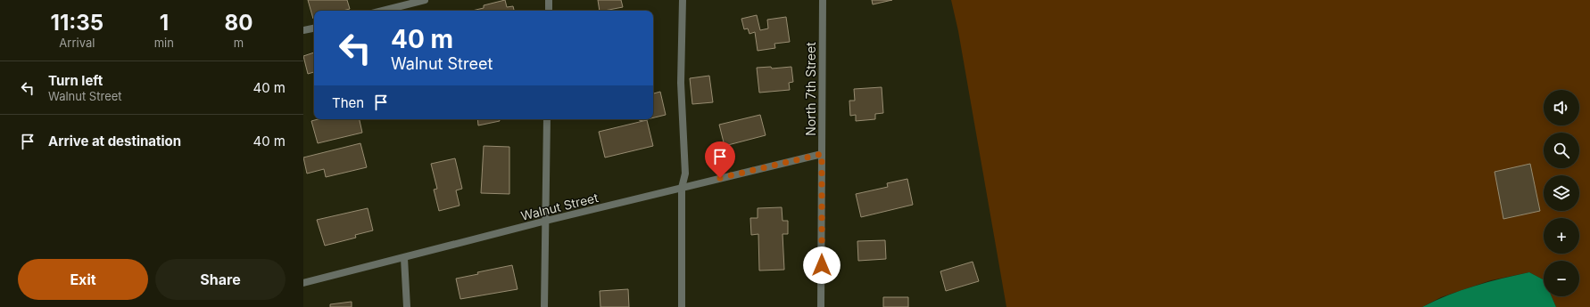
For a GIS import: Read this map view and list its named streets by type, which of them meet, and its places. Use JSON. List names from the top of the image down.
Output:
{
  "streets": {
    "street": ["North 7th Street", "Walnut Street"]
  },
  "crossings": [
    ["North 7th Street", "Walnut Street"]
  ],
  "page": {
    "eta": [
      "11:35",
      "Arrival",
      "1",
      "min",
      "80",
      "m"
    ],
    "turn": ["40 m", "Walnut Street"],
    "list": [
      {
        "name": "Turn left",
        "note": "Walnut Street",
        "value": "40 m"
      },
      {
        "name": "Arrive at destination",
        "value": "40 m"
      }
    ],
    "then": "Then",
    "map_buttons": ["+", "−"],
    "buttons": ["Exit", "Share"]
  }
}
